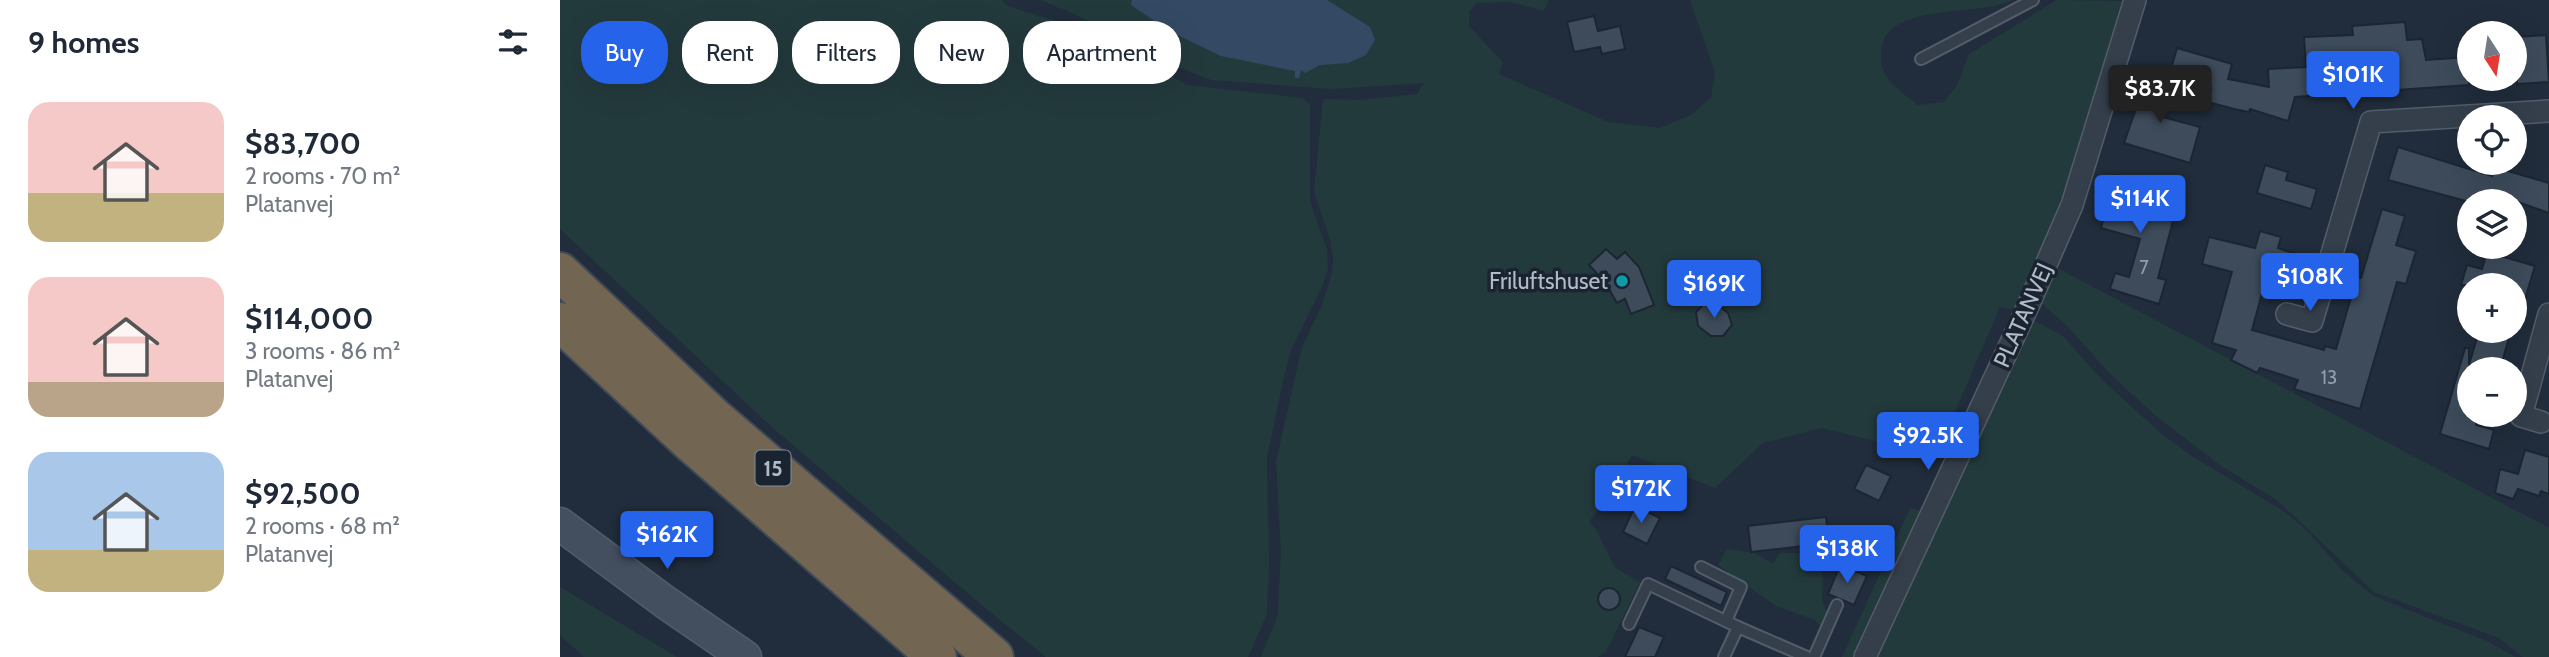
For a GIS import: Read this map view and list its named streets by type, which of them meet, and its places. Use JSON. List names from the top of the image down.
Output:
{
  "streets": {
    "highway": ["15"],
    "street": ["PLATANVEJ"]
  },
  "places": ["Friluftshuset"],
  "house_numbers": ["7", "13"],
  "north": "bottom",
  "page": {
    "heading": "9 homes",
    "map_buttons": ["+", "−"],
    "chip": [
      "Buy",
      "Rent",
      "Filters",
      "New",
      "Apartment"
    ],
    "price": [
      "$101K",
      "$83.7K",
      "$114K",
      "$108K",
      "$169K",
      "$92.5K",
      "$172K",
      "$162K",
      "$138K"
    ],
    "list": [
      {
        "name": "$83,700",
        "note": "2 rooms · 70 m² · Platanvej"
      },
      {
        "name": "$114,000",
        "note": "3 rooms · 86 m² · Platanvej"
      },
      {
        "name": "$92,500",
        "note": "2 rooms · 68 m² · Platanvej"
      }
    ]
  }
}
